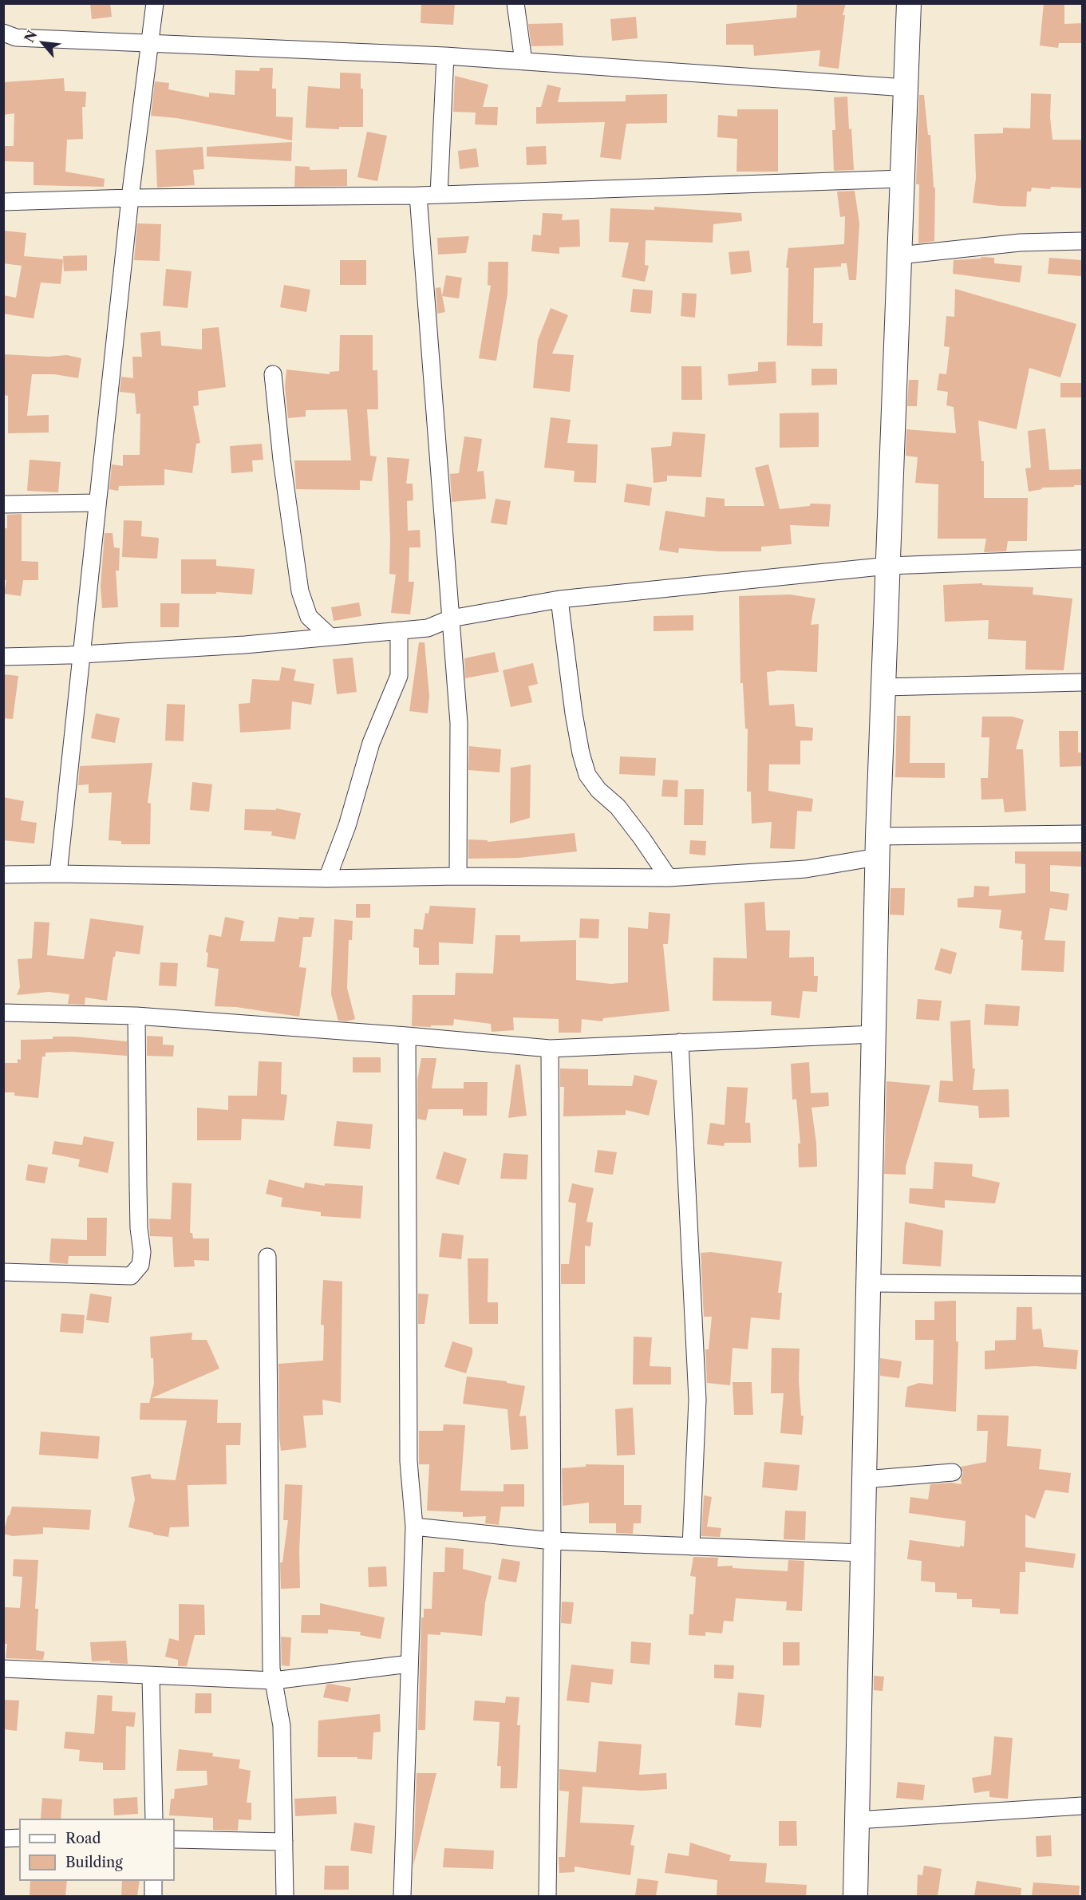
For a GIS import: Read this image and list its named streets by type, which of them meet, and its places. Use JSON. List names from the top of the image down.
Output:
{
  "legend": ["Road", "Building"],
  "north": "top left"
}
